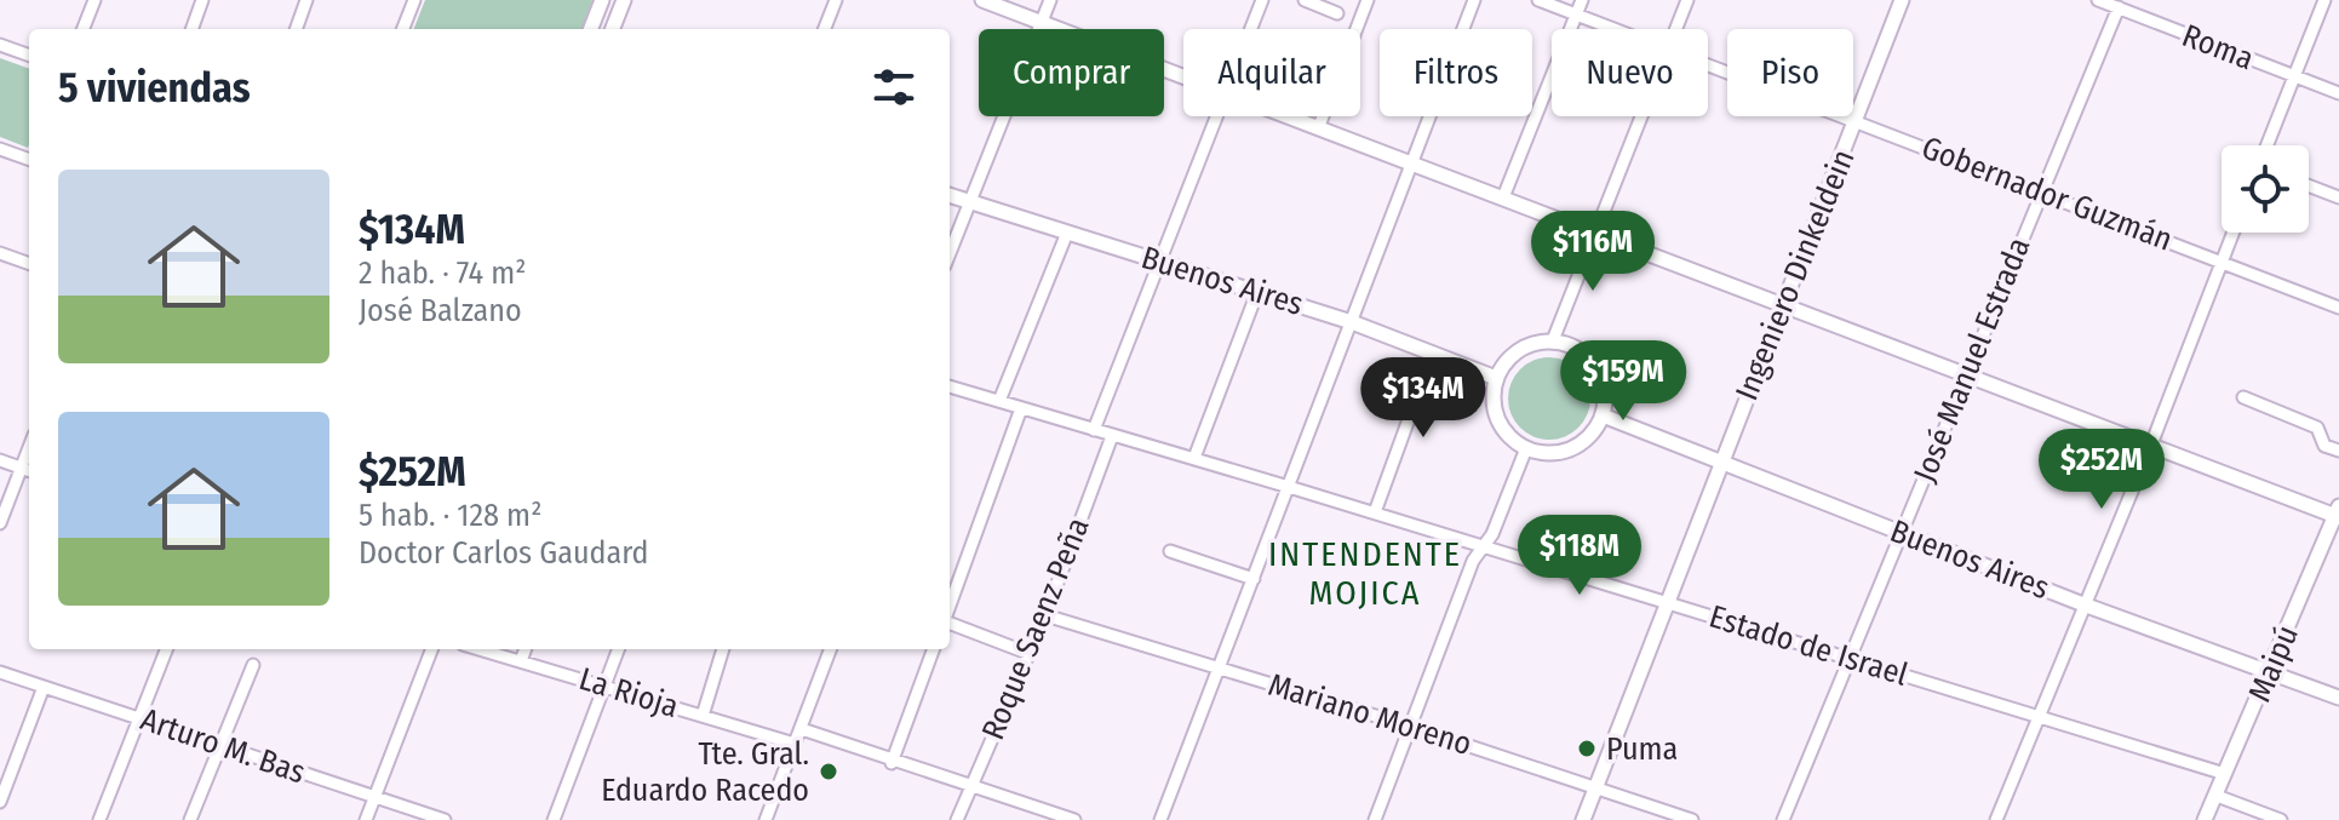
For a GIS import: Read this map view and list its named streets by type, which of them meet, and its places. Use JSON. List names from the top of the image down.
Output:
{
  "streets": {
    "main road": ["Ingeniero Dinkeldein", "Buenos Aires", "Maipú"],
    "street": [
      "Roma",
      "Gobernador Guzmán",
      "José Manuel Estrada",
      "Roque Saenz Peña",
      "Estado de Israel",
      "La Rioja",
      "Mariano Moreno",
      "Arturo M. Bas"
    ]
  },
  "crossings": [
    ["Roma", "José Manuel Estrada"],
    ["Gobernador Guzmán", "Ingeniero Dinkeldein"],
    ["Gobernador Guzmán", "José Manuel Estrada"],
    ["Ingeniero Dinkeldein", "Buenos Aires"],
    ["Ingeniero Dinkeldein", "Estado de Israel"],
    ["Ingeniero Dinkeldein", "Mariano Moreno"],
    ["Buenos Aires", "José Manuel Estrada"],
    ["Buenos Aires", "Maipú"],
    ["José Manuel Estrada", "Estado de Israel"],
    ["Roque Saenz Peña", "Estado de Israel"],
    ["Roque Saenz Peña", "Mariano Moreno"],
    ["Estado de Israel", "Maipú"]
  ],
  "districts": ["INTENDENTE MOJICA"],
  "places": ["Puma", "Tte. Gral. Eduardo Racedo"],
  "page": {
    "chip": [
      "Comprar",
      "Alquilar",
      "Filtros",
      "Nuevo",
      "Piso"
    ],
    "heading": "5 viviendas",
    "list": [
      {
        "name": "$134M",
        "note": "2 hab. · 74 m² · José Balzano"
      },
      {
        "name": "$252M",
        "note": "5 hab. · 128 m² · Doctor Carlos Gaudard"
      }
    ],
    "price": [
      "$116M",
      "$159M",
      "$134M",
      "$252M",
      "$118M"
    ]
  }
}
